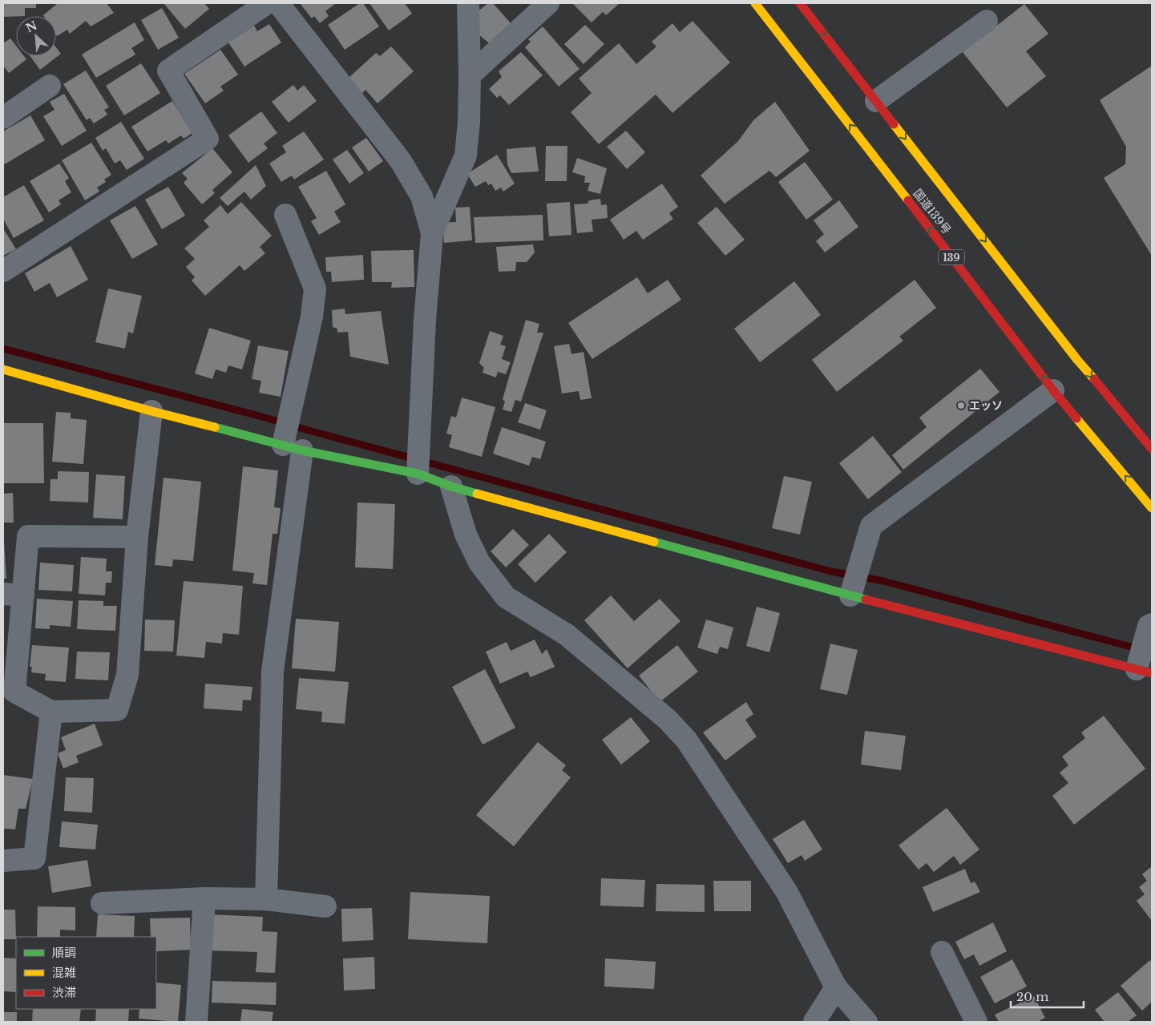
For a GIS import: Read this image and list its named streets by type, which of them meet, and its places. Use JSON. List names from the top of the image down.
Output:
{
  "streets": {
    "main road": ["国道139号", "139"]
  },
  "places": ["エッソ"],
  "legend": ["順調", "混雑", "渋滞"],
  "scale_bar": "20 m",
  "north": "top left"
}
